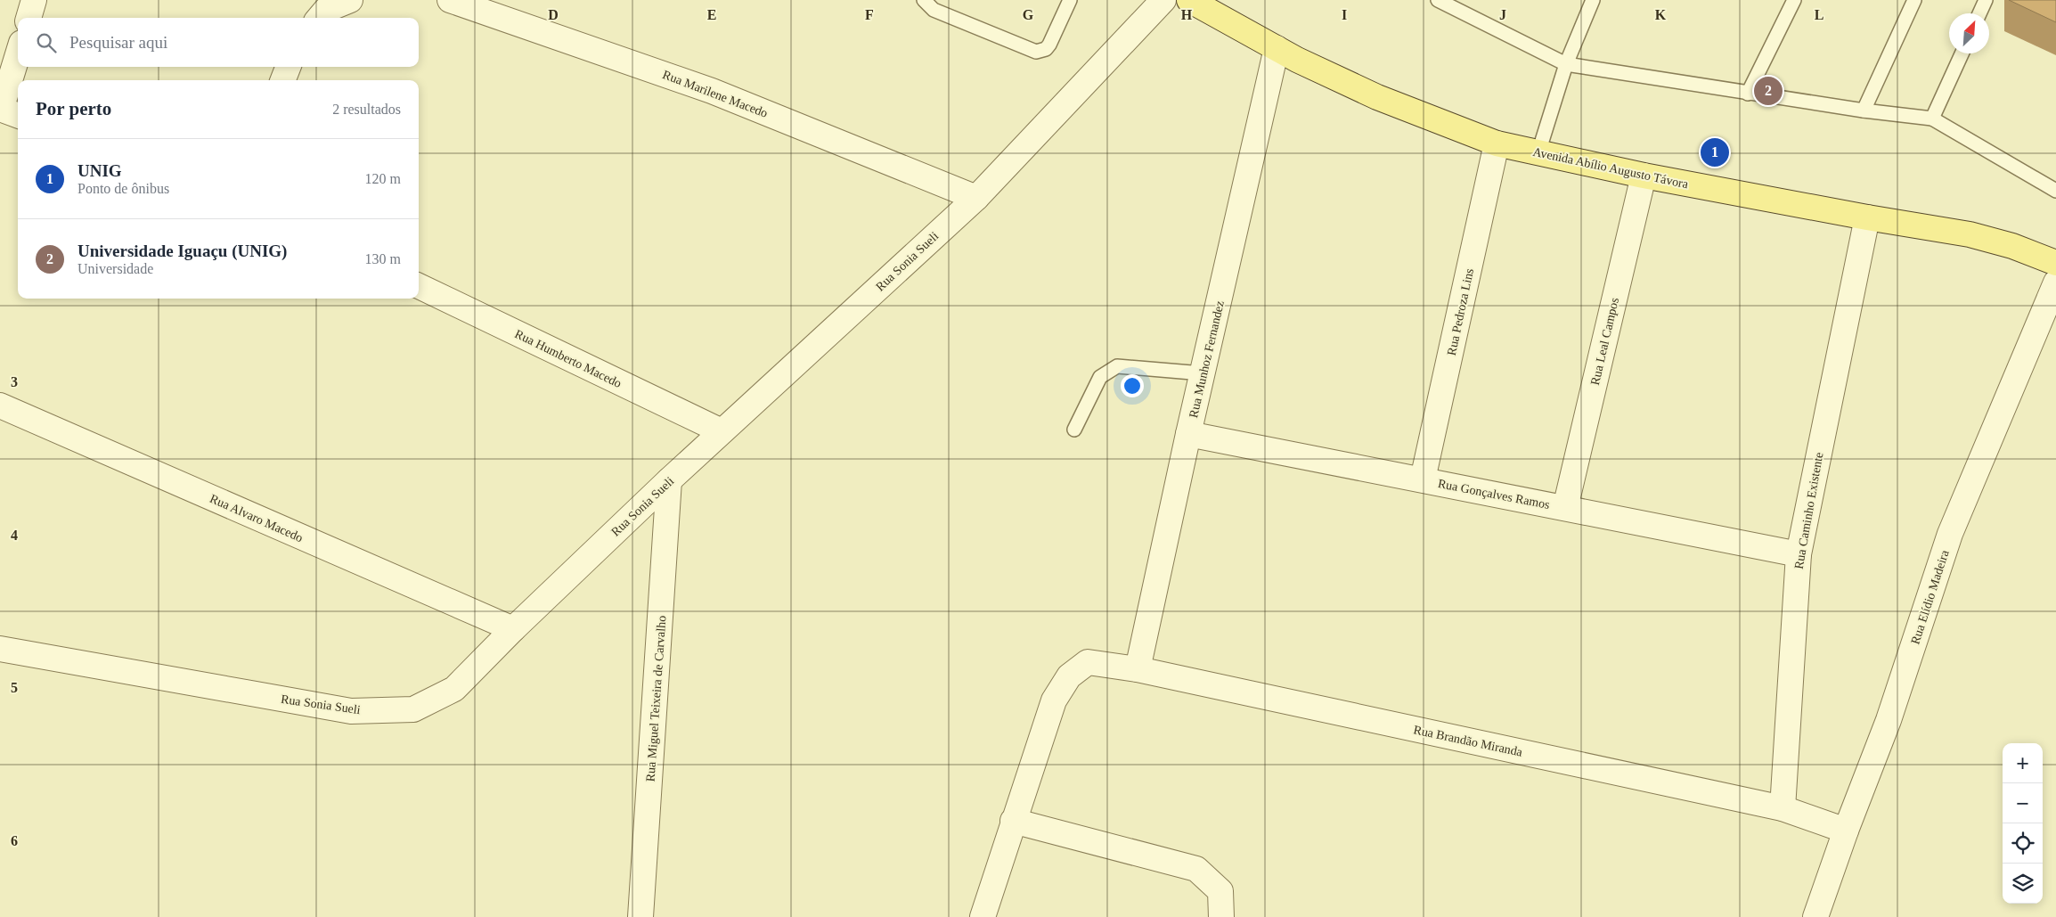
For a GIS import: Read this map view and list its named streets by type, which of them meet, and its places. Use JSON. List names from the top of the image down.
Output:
{
  "streets": {
    "main road": ["Avenida Abílio Augusto Távora"],
    "street": [
      "Rua Marilene Macedo",
      "Rua Sonia Sueli",
      "Rua Pedroza Lins",
      "Rua Leal Campos",
      "Rua Humberto Macedo",
      "Rua Munhoz Fernandez",
      "Rua Gonçalves Ramos",
      "Rua Caminho Existente",
      "Rua Alvaro Macedo",
      "Rua Elídio Madeira",
      "Rua Miguel Teixeira de Carvalho",
      "Rua Brandão Miranda"
    ]
  },
  "crossings": [
    ["Rua Marilene Macedo", "Rua Sonia Sueli"],
    ["Avenida Abílio Augusto Távora", "Rua Pedroza Lins"],
    ["Avenida Abílio Augusto Távora", "Rua Leal Campos"],
    ["Avenida Abílio Augusto Távora", "Rua Munhoz Fernandez"],
    ["Avenida Abílio Augusto Távora", "Rua Caminho Existente"],
    ["Rua Sonia Sueli", "Rua Humberto Macedo"],
    ["Rua Sonia Sueli", "Rua Alvaro Macedo"],
    ["Rua Sonia Sueli", "Rua Miguel Teixeira de Carvalho"],
    ["Rua Pedroza Lins", "Rua Gonçalves Ramos"],
    ["Rua Leal Campos", "Rua Gonçalves Ramos"],
    ["Rua Munhoz Fernandez", "Rua Gonçalves Ramos"],
    ["Rua Munhoz Fernandez", "Rua Brandão Miranda"],
    ["Rua Gonçalves Ramos", "Rua Caminho Existente"],
    ["Rua Caminho Existente", "Rua Brandão Miranda"],
    ["Rua Elídio Madeira", "Rua Brandão Miranda"]
  ],
  "north": "top right",
  "page": {
    "search": "Pesquisar aqui",
    "pins": ["2", "1"],
    "heading": ["Por perto", "2 resultados"],
    "list": [
      {
        "mark": "1",
        "name": "UNIG",
        "note": "Ponto de ônibus",
        "value": "120 m"
      },
      {
        "mark": "2",
        "name": "Universidade Iguaçu (UNIG)",
        "note": "Universidade",
        "value": "130 m"
      }
    ],
    "map_buttons": ["+", "−"]
  },
  "grid": {
    "columns": [
      "D",
      "E",
      "F",
      "G",
      "H",
      "I",
      "J",
      "K",
      "L"
    ],
    "rows": [
      "3",
      "4",
      "5",
      "6"
    ]
  }
}
